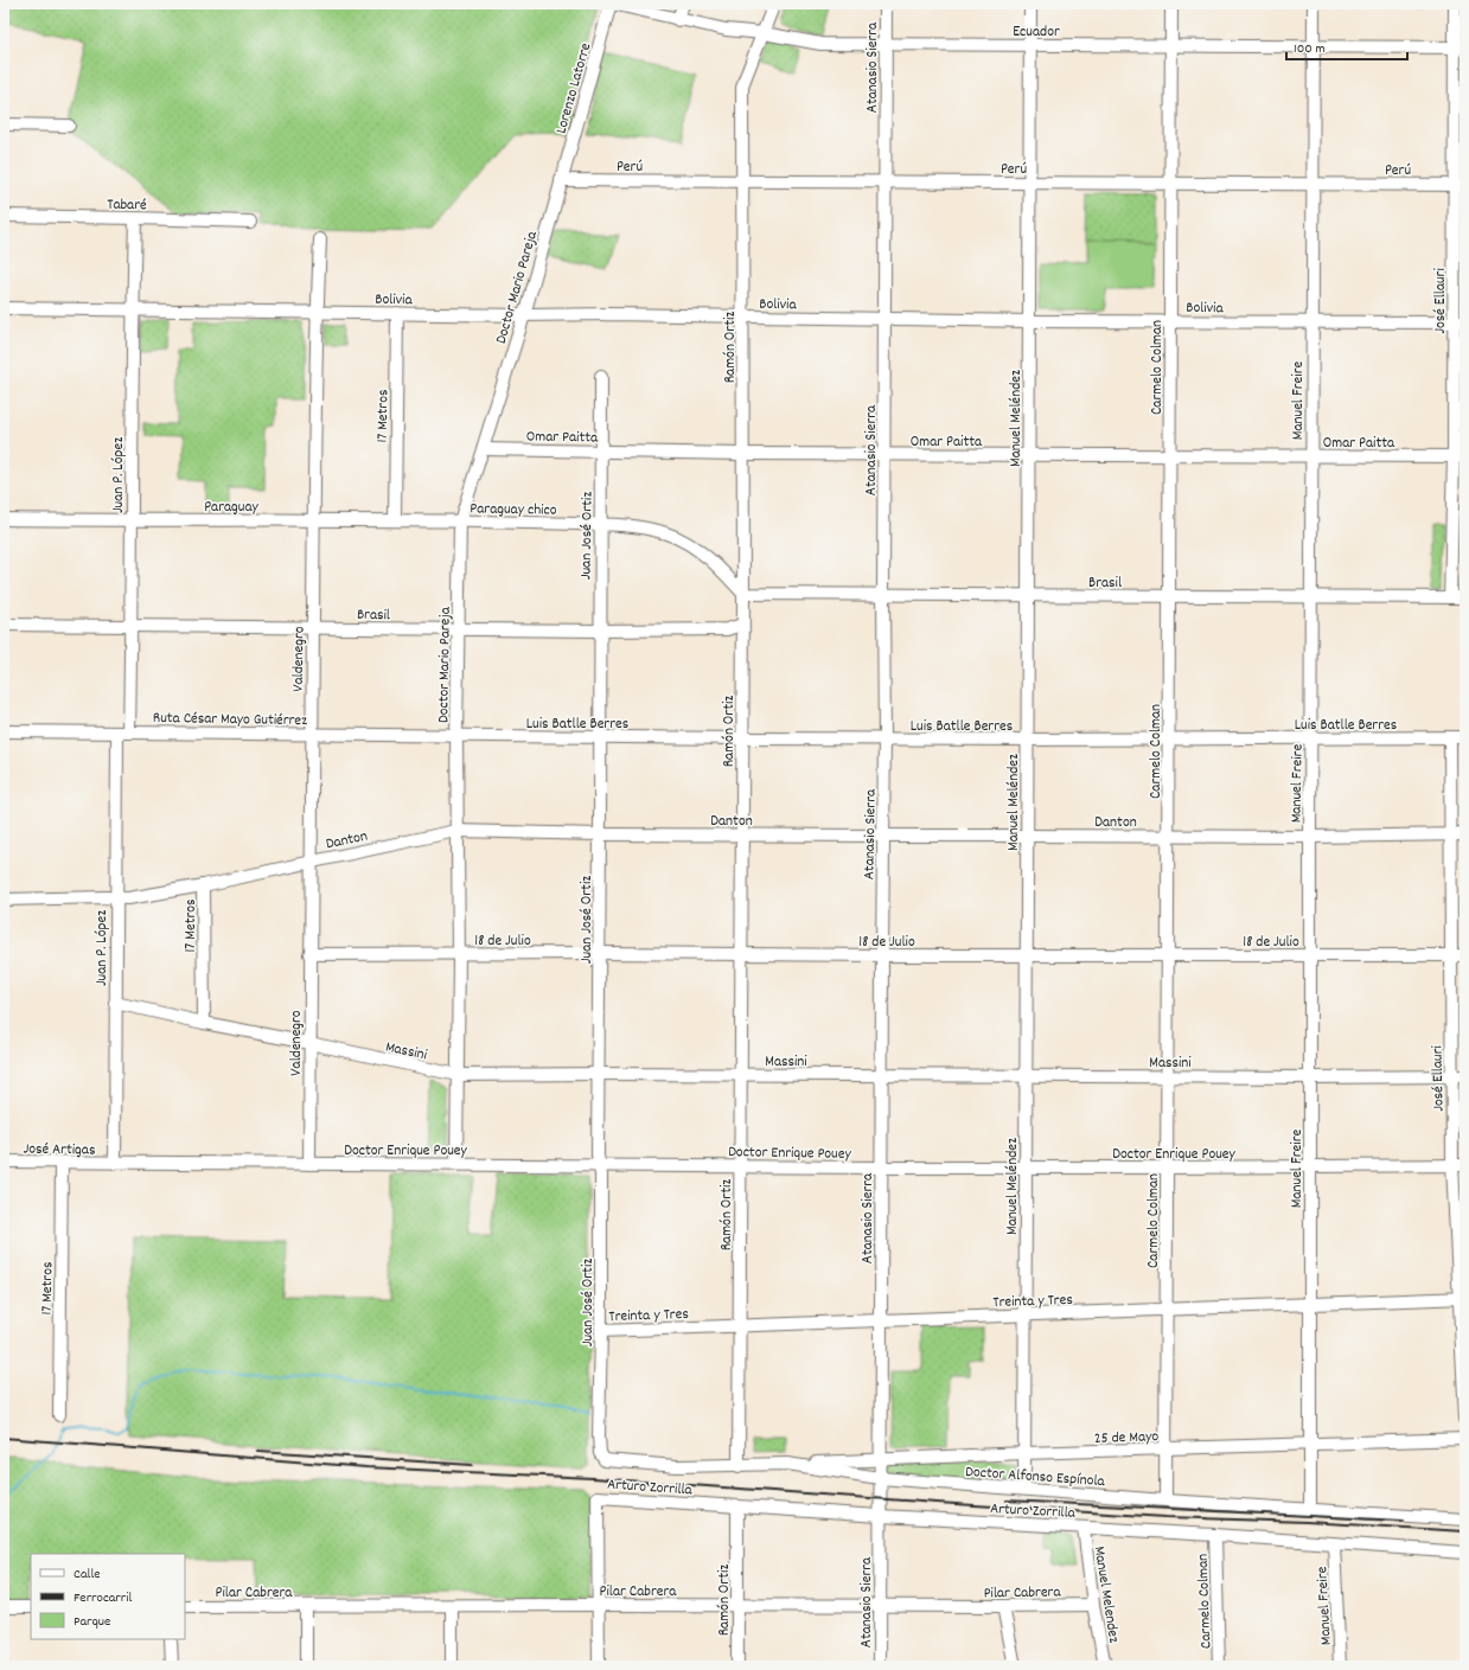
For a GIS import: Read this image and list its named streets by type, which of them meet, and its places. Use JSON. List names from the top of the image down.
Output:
{
  "streets": {
    "street": [
      "Ecuador",
      "Atanasio Sierra",
      "Lorenzo Latorre",
      "Perú",
      "Tabaré",
      "Doctor Mario Pareja",
      "Bolivia",
      "José Ellauri",
      "Ramón Ortiz",
      "Carmelo Colman",
      "Manuel Freire",
      "17 Metros",
      "Manuel Meléndez",
      "Omar Paitta",
      "Juan P. López",
      "Paraguay",
      "Paraguay chico",
      "Juan José Ortiz",
      "Brasil",
      "Valdenegro",
      "Ruta César Mayo Gutiérrez",
      "Luis Batlle Berres",
      "Danton",
      "18 de Julio",
      "Massini",
      "José Artigas",
      "Doctor Enrique Pouey",
      "Treinta y Tres",
      "25 de Mayo",
      "Doctor Alfonso Espínola",
      "Arturo Zorrilla",
      "Pilar Cabrera",
      "Manuel Melendez"
    ]
  },
  "crossings": [
    ["Ecuador", "Atanasio Sierra"],
    ["Ecuador", "Lorenzo Latorre"],
    ["Ecuador", "José Ellauri"],
    ["Ecuador", "Ramón Ortiz"],
    ["Ecuador", "Carmelo Colman"],
    ["Ecuador", "Manuel Freire"],
    ["Ecuador", "Manuel Meléndez"],
    ["Atanasio Sierra", "Perú"],
    ["Atanasio Sierra", "Bolivia"],
    ["Atanasio Sierra", "Omar Paitta"],
    ["Atanasio Sierra", "Brasil"],
    ["Atanasio Sierra", "Luis Batlle Berres"],
    ["Atanasio Sierra", "Danton"],
    ["Atanasio Sierra", "18 de Julio"],
    ["Atanasio Sierra", "Massini"],
    ["Atanasio Sierra", "Doctor Enrique Pouey"],
    ["Atanasio Sierra", "Treinta y Tres"],
    ["Atanasio Sierra", "25 de Mayo"],
    ["Atanasio Sierra", "Doctor Alfonso Espínola"],
    ["Atanasio Sierra", "Arturo Zorrilla"],
    ["Atanasio Sierra", "Pilar Cabrera"],
    ["Lorenzo Latorre", "Perú"],
    ["Lorenzo Latorre", "Doctor Mario Pareja"],
    ["Perú", "Doctor Mario Pareja"],
    ["Perú", "José Ellauri"],
    ["Perú", "Ramón Ortiz"],
    ["Perú", "Carmelo Colman"],
    ["Perú", "Manuel Freire"],
    ["Perú", "Manuel Meléndez"],
    ["Tabaré", "Juan P. López"],
    ["Doctor Mario Pareja", "Bolivia"],
    ["Doctor Mario Pareja", "Omar Paitta"],
    ["Doctor Mario Pareja", "Paraguay"],
    ["Doctor Mario Pareja", "Paraguay chico"],
    ["Doctor Mario Pareja", "Brasil"],
    ["Doctor Mario Pareja", "Ruta César Mayo Gutiérrez"],
    ["Doctor Mario Pareja", "Luis Batlle Berres"],
    ["Doctor Mario Pareja", "Danton"],
    ["Doctor Mario Pareja", "18 de Julio"],
    ["Doctor Mario Pareja", "Massini"],
    ["Doctor Mario Pareja", "Doctor Enrique Pouey"],
    ["Bolivia", "José Ellauri"],
    ["Bolivia", "Ramón Ortiz"],
    ["Bolivia", "Carmelo Colman"],
    ["Bolivia", "Manuel Freire"],
    ["Bolivia", "17 Metros"],
    ["Bolivia", "Manuel Meléndez"],
    ["Bolivia", "Juan P. López"],
    ["Bolivia", "Valdenegro"],
    ["José Ellauri", "Omar Paitta"],
    ["José Ellauri", "Brasil"],
    ["José Ellauri", "Luis Batlle Berres"],
    ["José Ellauri", "Danton"],
    ["José Ellauri", "18 de Julio"],
    ["José Ellauri", "Massini"],
    ["José Ellauri", "Doctor Enrique Pouey"],
    ["José Ellauri", "Treinta y Tres"],
    ["Ramón Ortiz", "Omar Paitta"],
    ["Ramón Ortiz", "Paraguay chico"],
    ["Ramón Ortiz", "Brasil"],
    ["Ramón Ortiz", "Luis Batlle Berres"],
    ["Ramón Ortiz", "Danton"],
    ["Ramón Ortiz", "18 de Julio"],
    ["Ramón Ortiz", "Massini"],
    ["Ramón Ortiz", "Doctor Enrique Pouey"],
    ["Ramón Ortiz", "Treinta y Tres"],
    ["Ramón Ortiz", "Doctor Alfonso Espínola"],
    ["Ramón Ortiz", "Arturo Zorrilla"],
    ["Ramón Ortiz", "Pilar Cabrera"],
    ["Carmelo Colman", "Omar Paitta"],
    ["Carmelo Colman", "Brasil"],
    ["Carmelo Colman", "Luis Batlle Berres"],
    ["Carmelo Colman", "Danton"],
    ["Carmelo Colman", "18 de Julio"],
    ["Carmelo Colman", "Massini"],
    ["Carmelo Colman", "Doctor Enrique Pouey"],
    ["Carmelo Colman", "Treinta y Tres"],
    ["Carmelo Colman", "25 de Mayo"],
    ["Carmelo Colman", "Doctor Alfonso Espínola"],
    ["Carmelo Colman", "Arturo Zorrilla"],
    ["Manuel Freire", "Omar Paitta"],
    ["Manuel Freire", "Brasil"],
    ["Manuel Freire", "Luis Batlle Berres"],
    ["Manuel Freire", "Danton"],
    ["Manuel Freire", "18 de Julio"],
    ["Manuel Freire", "Massini"],
    ["Manuel Freire", "Doctor Enrique Pouey"],
    ["Manuel Freire", "Treinta y Tres"],
    ["Manuel Freire", "25 de Mayo"],
    ["Manuel Freire", "Doctor Alfonso Espínola"],
    ["Manuel Freire", "Arturo Zorrilla"],
    ["17 Metros", "Paraguay"],
    ["17 Metros", "Danton"],
    ["17 Metros", "Massini"],
    ["17 Metros", "José Artigas"],
    ["Manuel Meléndez", "Omar Paitta"],
    ["Manuel Meléndez", "Brasil"],
    ["Manuel Meléndez", "Luis Batlle Berres"],
    ["Manuel Meléndez", "Danton"],
    ["Manuel Meléndez", "18 de Julio"],
    ["Manuel Meléndez", "Massini"],
    ["Manuel Meléndez", "Doctor Enrique Pouey"],
    ["Manuel Meléndez", "Treinta y Tres"],
    ["Manuel Meléndez", "25 de Mayo"],
    ["Manuel Meléndez", "Doctor Alfonso Espínola"],
    ["Omar Paitta", "Juan José Ortiz"],
    ["Juan P. López", "Paraguay"],
    ["Juan P. López", "Brasil"],
    ["Juan P. López", "Ruta César Mayo Gutiérrez"],
    ["Juan P. López", "Danton"],
    ["Juan P. López", "Massini"],
    ["Juan P. López", "José Artigas"],
    ["Juan P. López", "Doctor Enrique Pouey"],
    ["Paraguay", "Paraguay chico"],
    ["Paraguay", "Valdenegro"],
    ["Paraguay chico", "Juan José Ortiz"],
    ["Paraguay chico", "Brasil"],
    ["Juan José Ortiz", "Brasil"],
    ["Juan José Ortiz", "Luis Batlle Berres"],
    ["Juan José Ortiz", "Danton"],
    ["Juan José Ortiz", "18 de Julio"],
    ["Juan José Ortiz", "Massini"],
    ["Juan José Ortiz", "Doctor Enrique Pouey"],
    ["Juan José Ortiz", "Treinta y Tres"],
    ["Juan José Ortiz", "Doctor Alfonso Espínola"],
    ["Brasil", "Valdenegro"],
    ["Valdenegro", "Ruta César Mayo Gutiérrez"],
    ["Valdenegro", "Danton"],
    ["Valdenegro", "18 de Julio"],
    ["Valdenegro", "Massini"],
    ["Valdenegro", "Doctor Enrique Pouey"],
    ["Ruta César Mayo Gutiérrez", "Luis Batlle Berres"],
    ["José Artigas", "Doctor Enrique Pouey"],
    ["25 de Mayo", "Doctor Alfonso Espínola"],
    ["Arturo Zorrilla", "Pilar Cabrera"],
    ["Arturo Zorrilla", "Manuel Melendez"],
    ["Pilar Cabrera", "Manuel Melendez"]
  ],
  "legend": ["Calle", "Ferrocarril", "Parque"],
  "scale_bar": "100 m"
}
